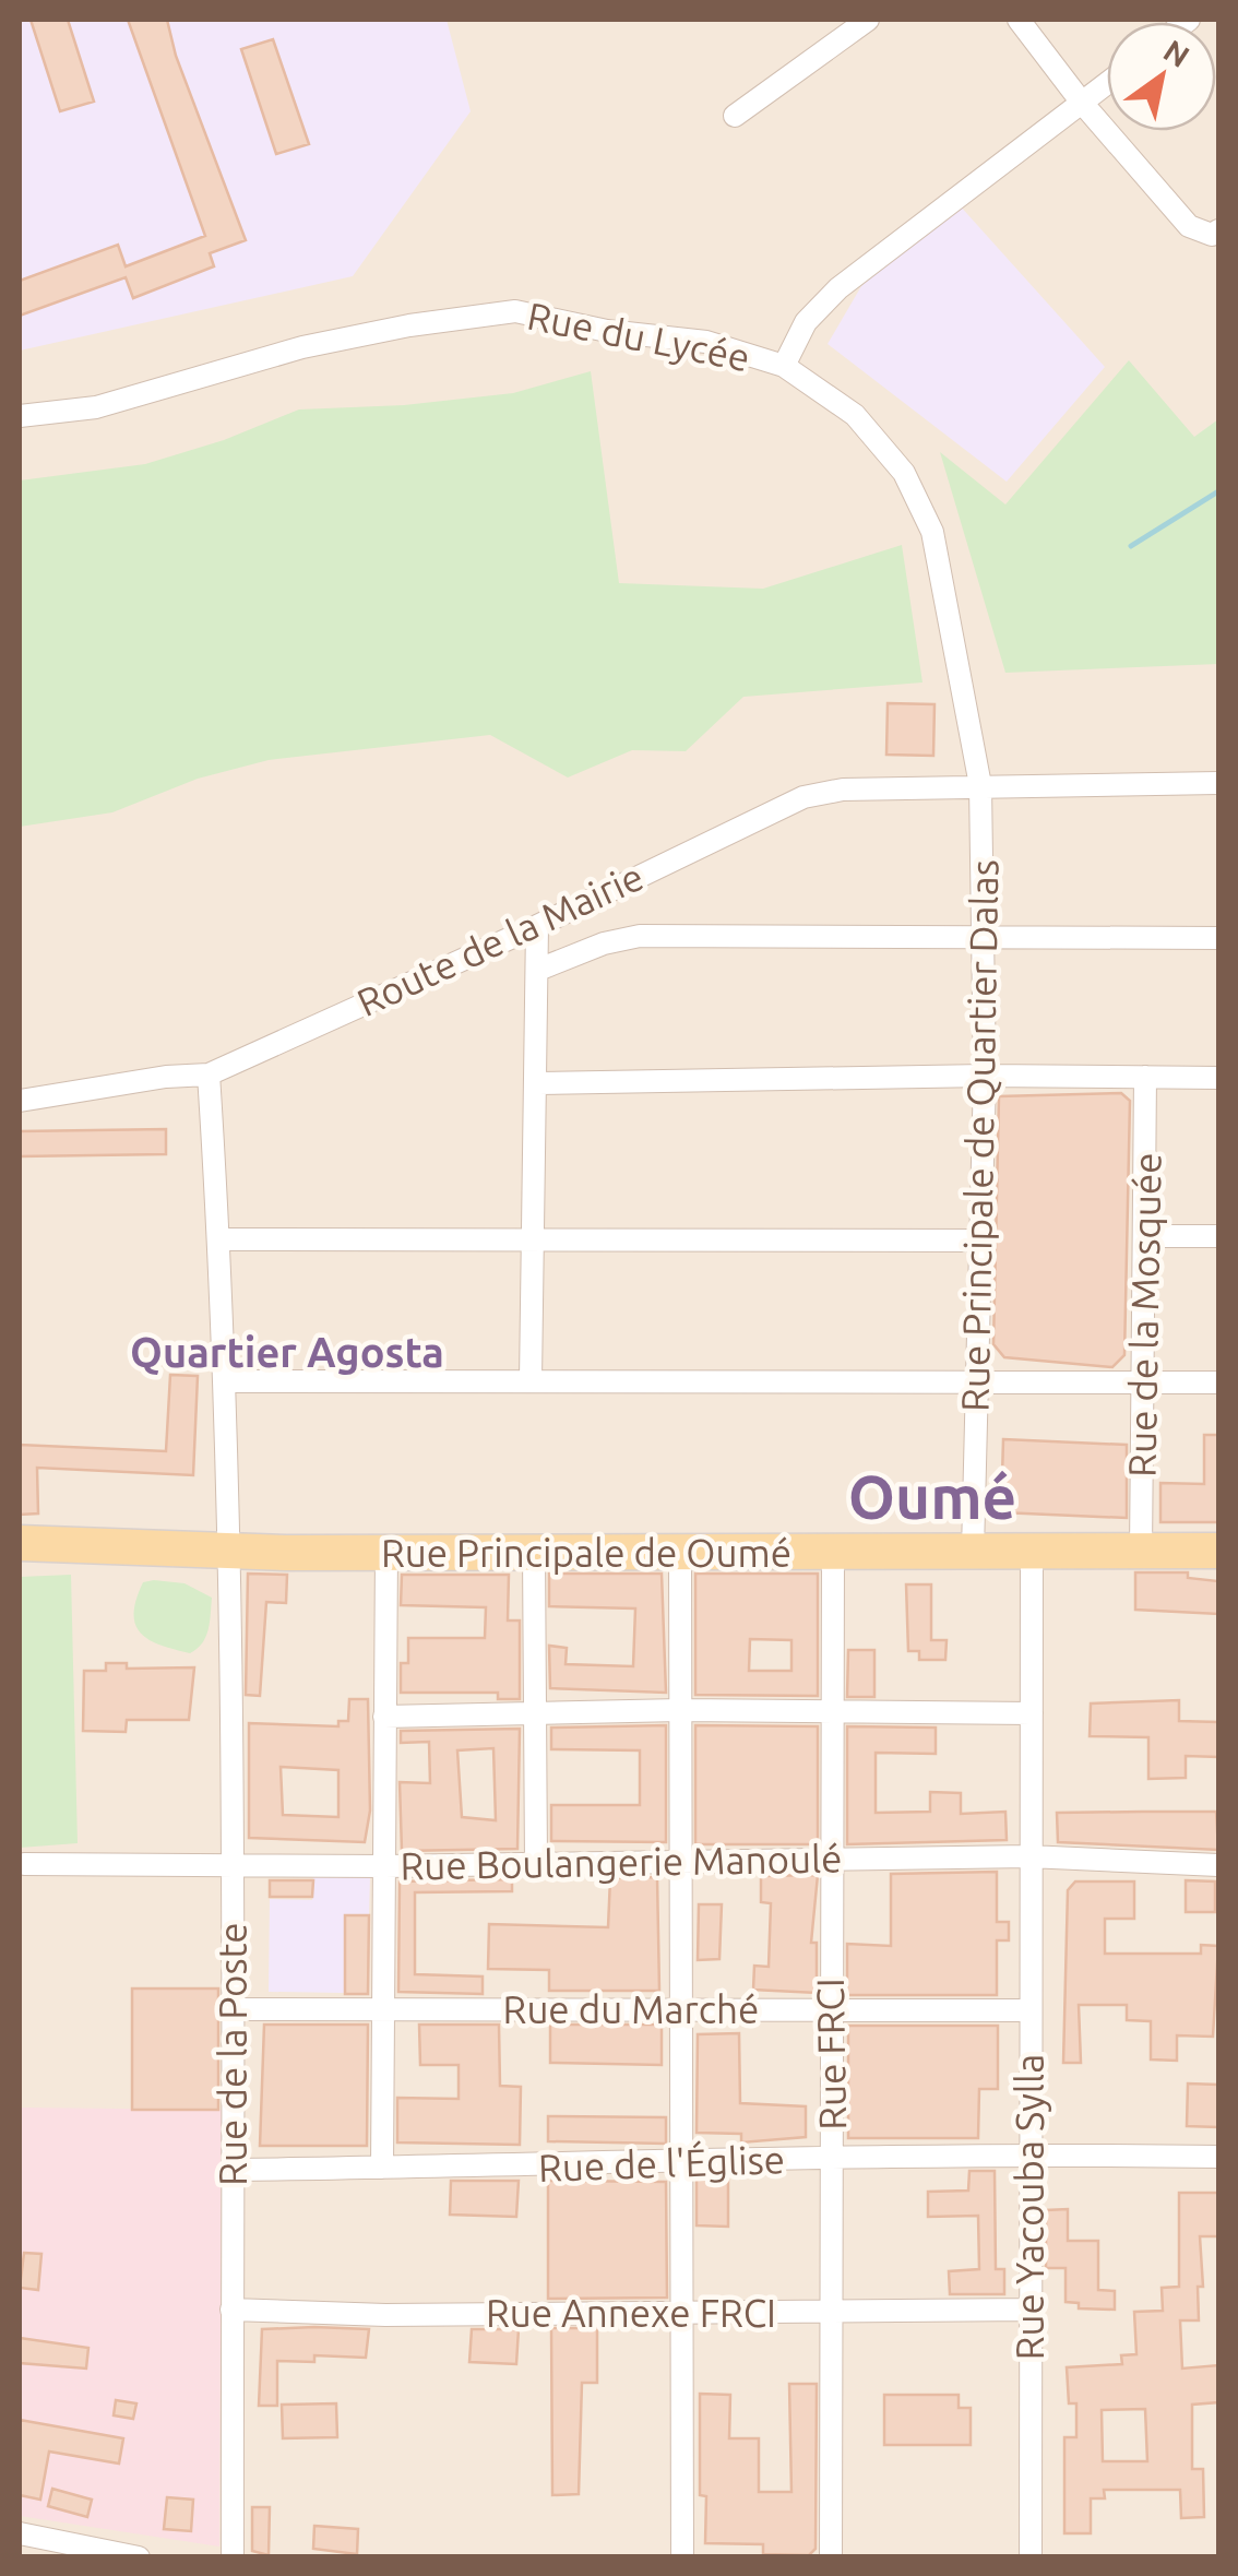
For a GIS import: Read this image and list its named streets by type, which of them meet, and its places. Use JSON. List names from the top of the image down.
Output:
{
  "streets": {
    "main road": ["Rue Principale de Oumé"],
    "street": [
      "Rue du Lycée",
      "Route de la Mairie",
      "Rue Principale de Quartier Dalas",
      "Rue de la Mosquée",
      "Rue Boulangerie Manoulé",
      "Rue du Marché",
      "Rue de la Poste",
      "Rue FRCI",
      "Rue de l'Église",
      "Rue Yacouba Sylla",
      "Rue Annexe FRCI"
    ]
  },
  "crossings": [
    ["Rue du Lycée", "Route de la Mairie"],
    ["Rue du Lycée", "Rue Principale de Quartier Dalas"],
    ["Route de la Mairie", "Rue Principale de Quartier Dalas"],
    ["Route de la Mairie", "Rue de la Poste"],
    ["Rue Principale de Quartier Dalas", "Rue Principale de Oumé"],
    ["Rue de la Mosquée", "Rue Principale de Oumé"],
    ["Rue Principale de Oumé", "Rue de la Poste"],
    ["Rue Principale de Oumé", "Rue FRCI"],
    ["Rue Principale de Oumé", "Rue Yacouba Sylla"],
    ["Rue Boulangerie Manoulé", "Rue de la Poste"],
    ["Rue Boulangerie Manoulé", "Rue FRCI"],
    ["Rue Boulangerie Manoulé", "Rue Yacouba Sylla"],
    ["Rue du Marché", "Rue de la Poste"],
    ["Rue du Marché", "Rue FRCI"],
    ["Rue du Marché", "Rue Yacouba Sylla"],
    ["Rue de la Poste", "Rue de l'Église"],
    ["Rue de la Poste", "Rue Annexe FRCI"],
    ["Rue FRCI", "Rue de l'Église"],
    ["Rue FRCI", "Rue Annexe FRCI"],
    ["Rue de l'Église", "Rue Yacouba Sylla"],
    ["Rue Yacouba Sylla", "Rue Annexe FRCI"]
  ],
  "districts": ["Quartier Agosta", "Oumé"],
  "north": "top right"
}
